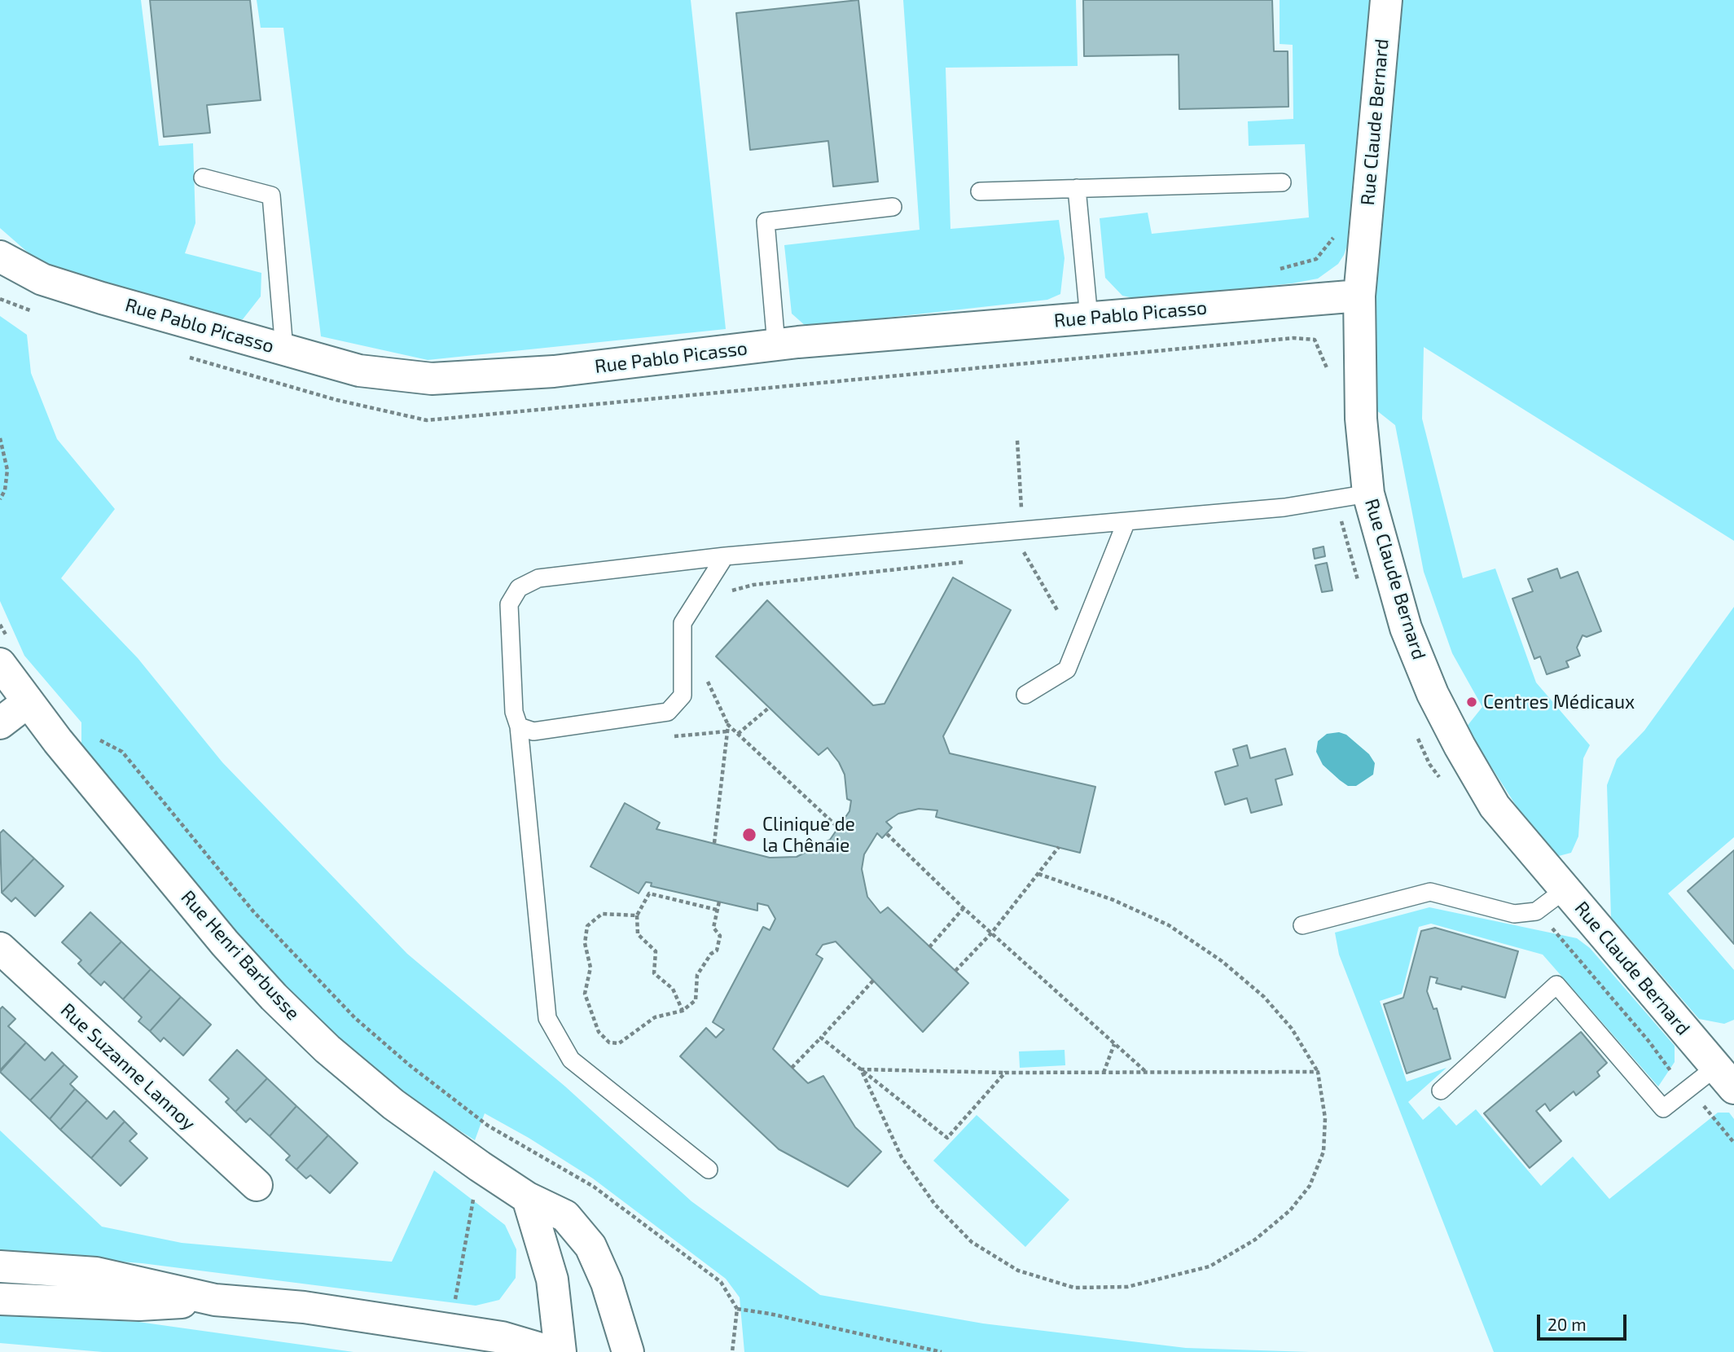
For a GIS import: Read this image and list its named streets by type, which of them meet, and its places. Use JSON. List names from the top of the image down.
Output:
{
  "streets": {
    "street": [
      "Rue Claude Bernard",
      "Rue Pablo Picasso",
      "Rue Henri Barbusse",
      "Rue Suzanne Lannoy"
    ]
  },
  "crossings": [
    ["Rue Claude Bernard", "Rue Pablo Picasso"]
  ],
  "places": ["Centres Médicaux", "Clinique de la Chênaie"],
  "scale_bar": "20 m"
}
